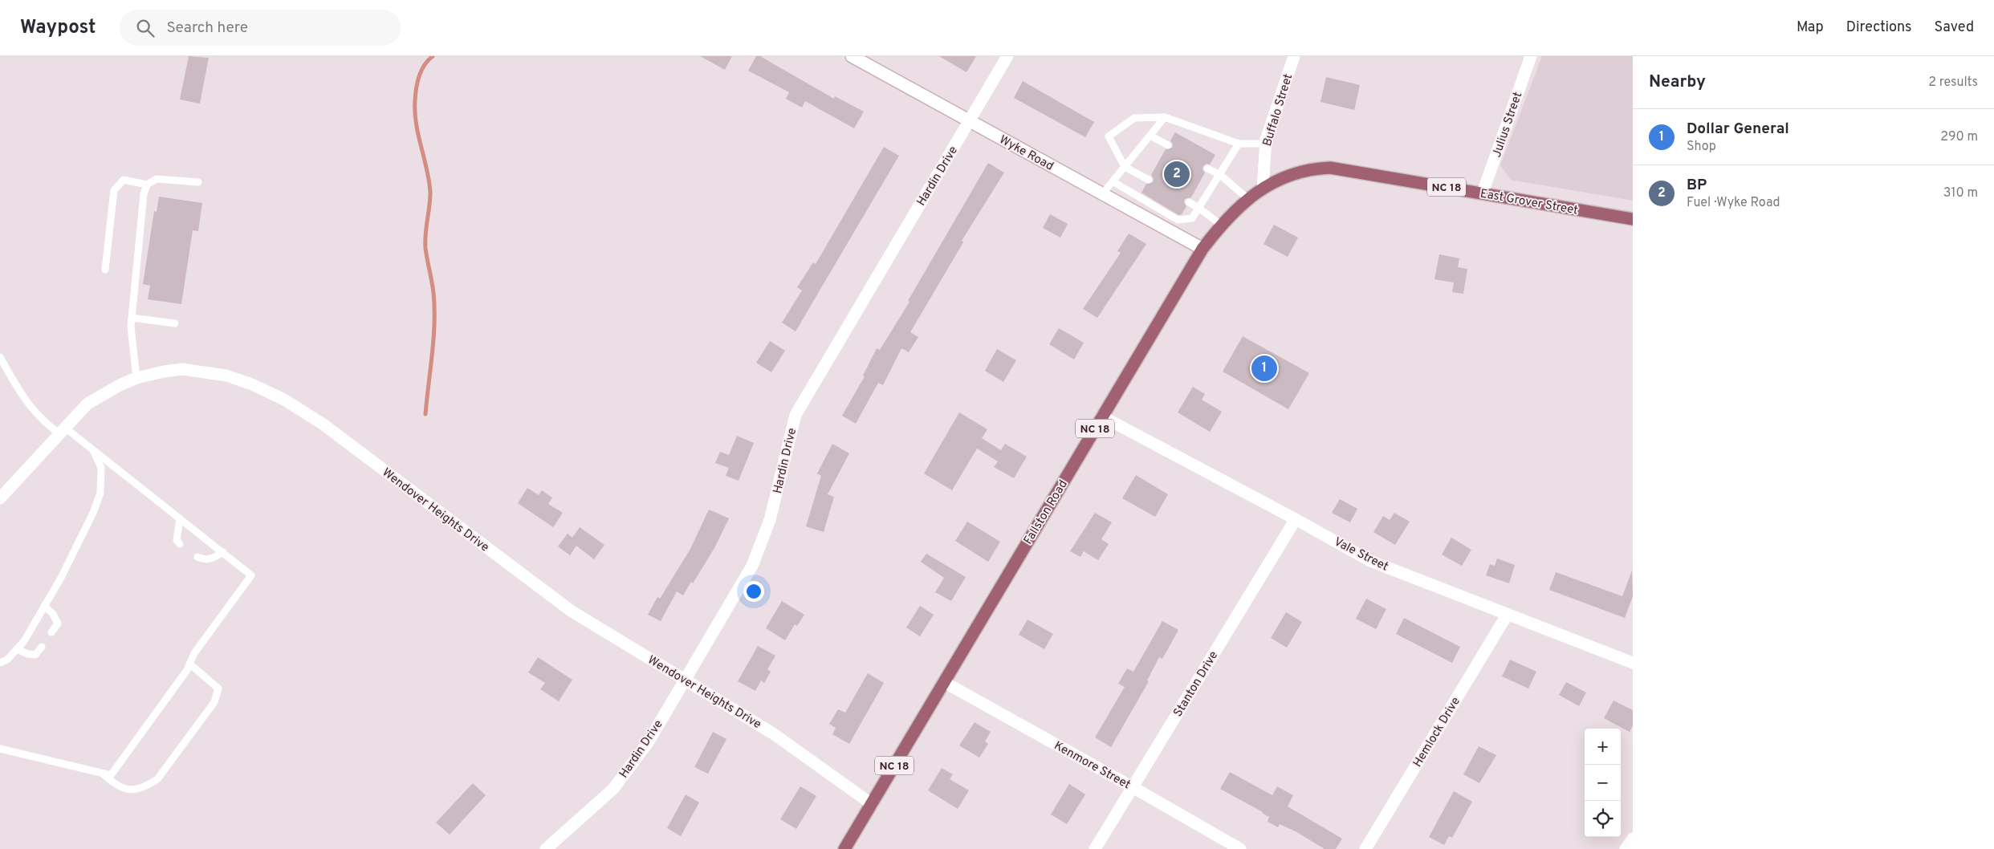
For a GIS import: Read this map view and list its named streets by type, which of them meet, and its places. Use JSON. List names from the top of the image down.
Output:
{
  "streets": {
    "main road": ["NC 18", "East Grover Street", "Fallston Road"],
    "street": [
      "Buffalo Street",
      "Julius Street",
      "Wyke Road",
      "Hardin Drive",
      "Wendover Heights Drive",
      "Vale Street",
      "Stanton Drive",
      "Hemlock Drive",
      "Kenmore Street"
    ]
  },
  "crossings": [
    ["Buffalo Street", "East Grover Street"],
    ["Buffalo Street", "Fallston Road"],
    ["Julius Street", "East Grover Street"],
    ["Wyke Road", "Hardin Drive"],
    ["Wyke Road", "Fallston Road"],
    ["Hardin Drive", "Wendover Heights Drive"],
    ["East Grover Street", "Fallston Road"],
    ["Wendover Heights Drive", "Fallston Road"],
    ["Fallston Road", "Vale Street"],
    ["Fallston Road", "Kenmore Street"],
    ["Vale Street", "Stanton Drive"],
    ["Vale Street", "Hemlock Drive"],
    ["Stanton Drive", "Kenmore Street"]
  ],
  "page": {
    "header": "Waypost",
    "search": "Search here",
    "nav": ["Map", "Directions", "Saved"],
    "heading": ["Nearby", "2 results"],
    "list": [
      {
        "mark": "1",
        "name": "Dollar General",
        "note": "Shop",
        "value": "290 m"
      },
      {
        "mark": "2",
        "name": "BP",
        "note": "Fuel · Wyke Road",
        "value": "310 m"
      }
    ],
    "pins": ["2", "1"],
    "map_buttons": ["+", "−"]
  }
}
